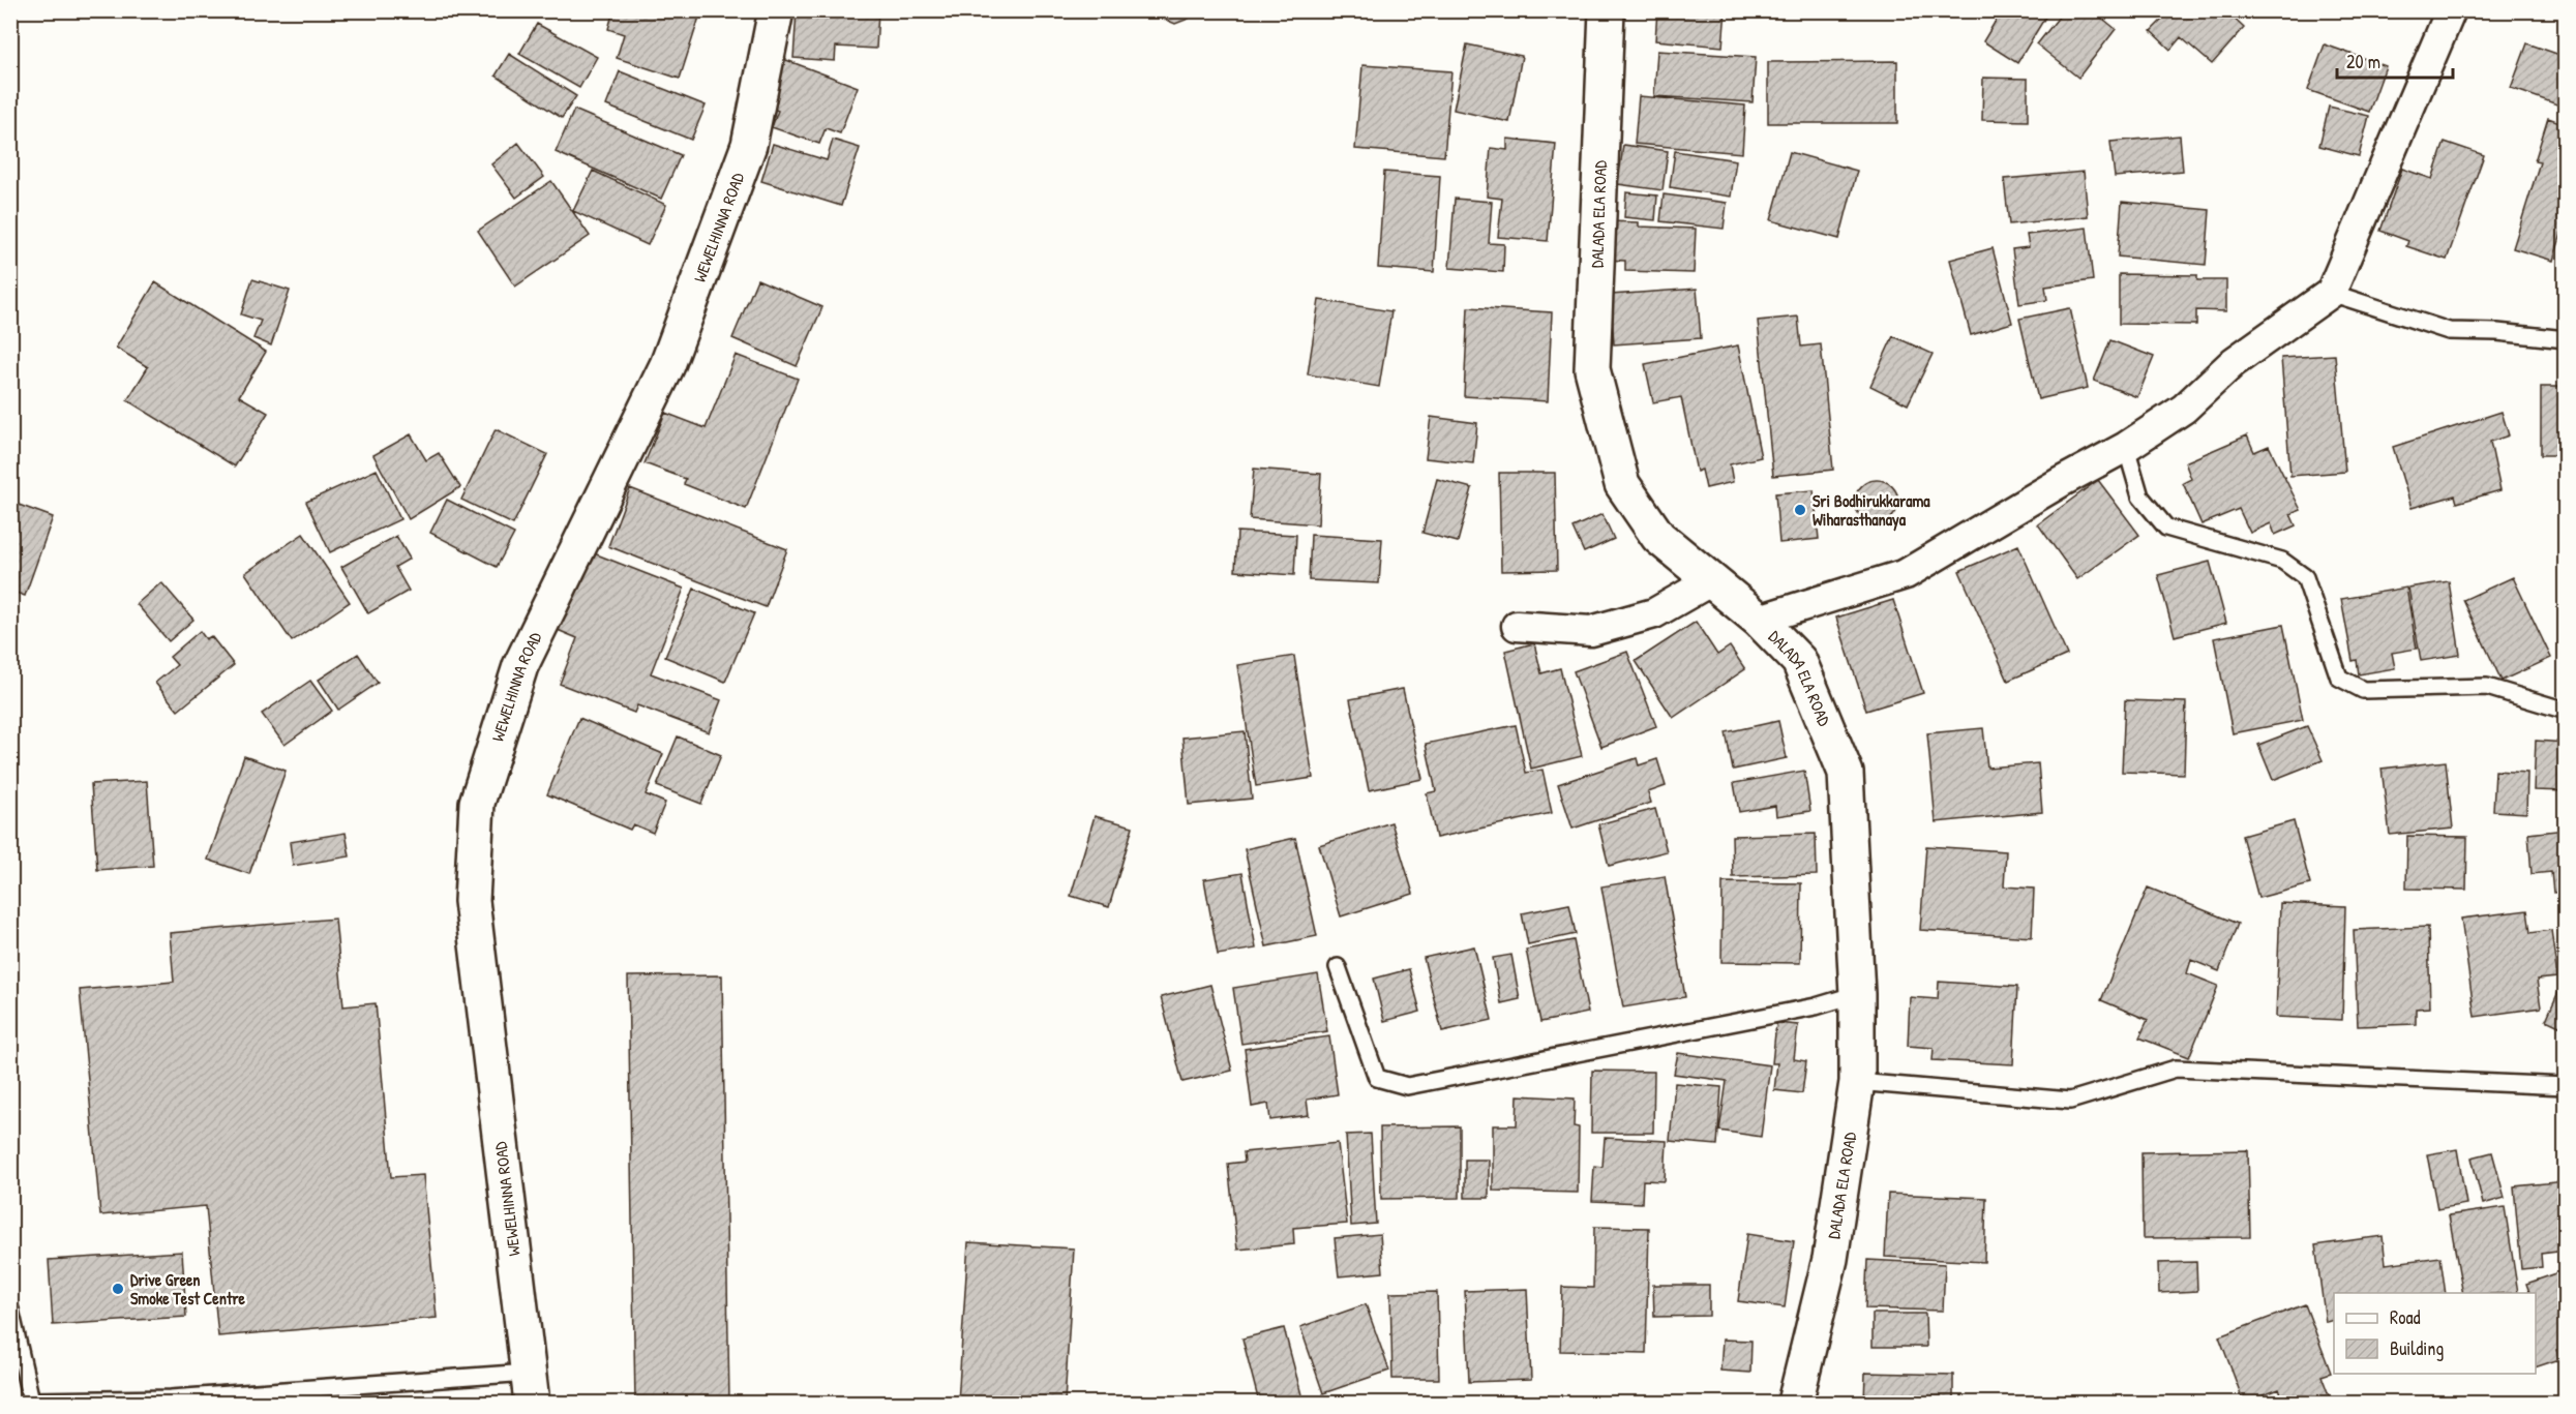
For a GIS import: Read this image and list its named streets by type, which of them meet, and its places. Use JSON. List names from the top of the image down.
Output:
{
  "streets": {
    "street": ["DALADA ELA ROAD", "WEWELHINNA ROAD"]
  },
  "places": ["Sri Bodhirukkarama Wiharasthanaya", "Drive Green Smoke Test Centre"],
  "legend": ["Road", "Building"],
  "scale_bar": "20 m"
}
